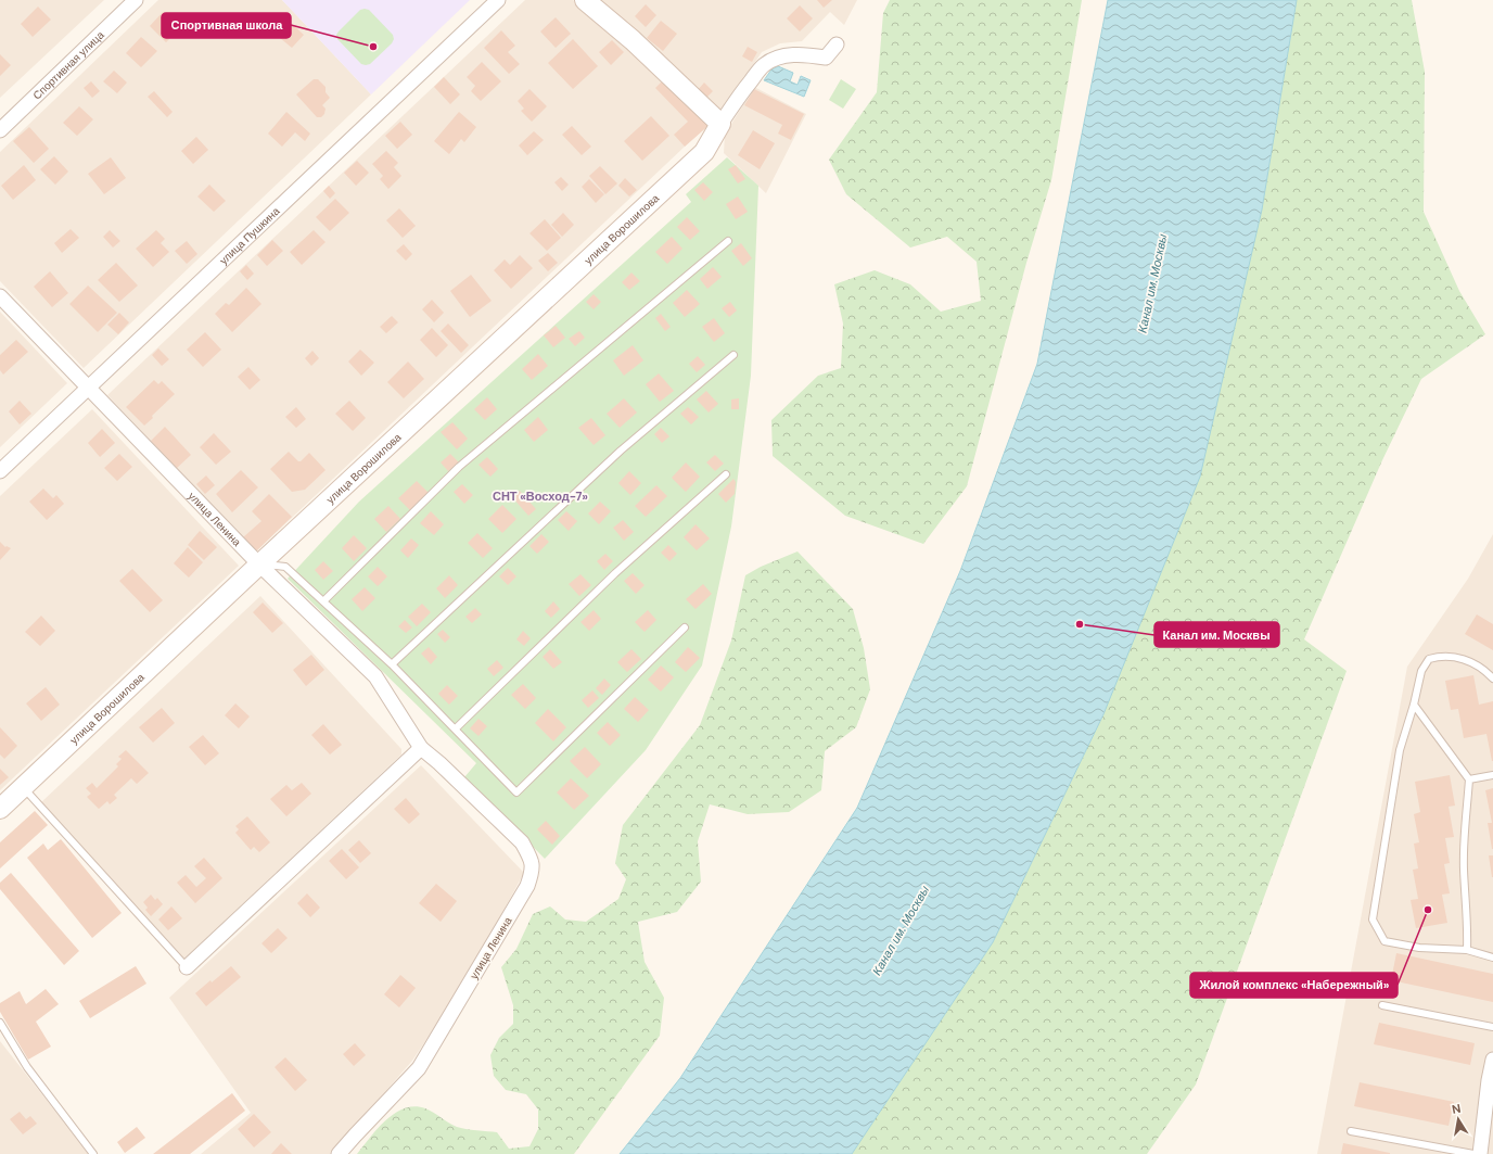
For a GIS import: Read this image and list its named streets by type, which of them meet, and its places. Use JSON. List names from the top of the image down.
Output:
{
  "streets": {
    "street": [
      "Спортивная улица",
      "улица Ворошилова",
      "улица Пушкина",
      "улица Ленина"
    ]
  },
  "crossings": [
    ["улица Ворошилова", "улица Ленина"],
    ["улица Пушкина", "улица Ленина"]
  ],
  "districts": ["СНТ «Восход-7»"],
  "water": ["Канал им. Москвы"],
  "places": ["Cпортивная школа", "Канал им. Москвы", "Жилой комплекс «Набережный»"],
  "north": "top"
}
